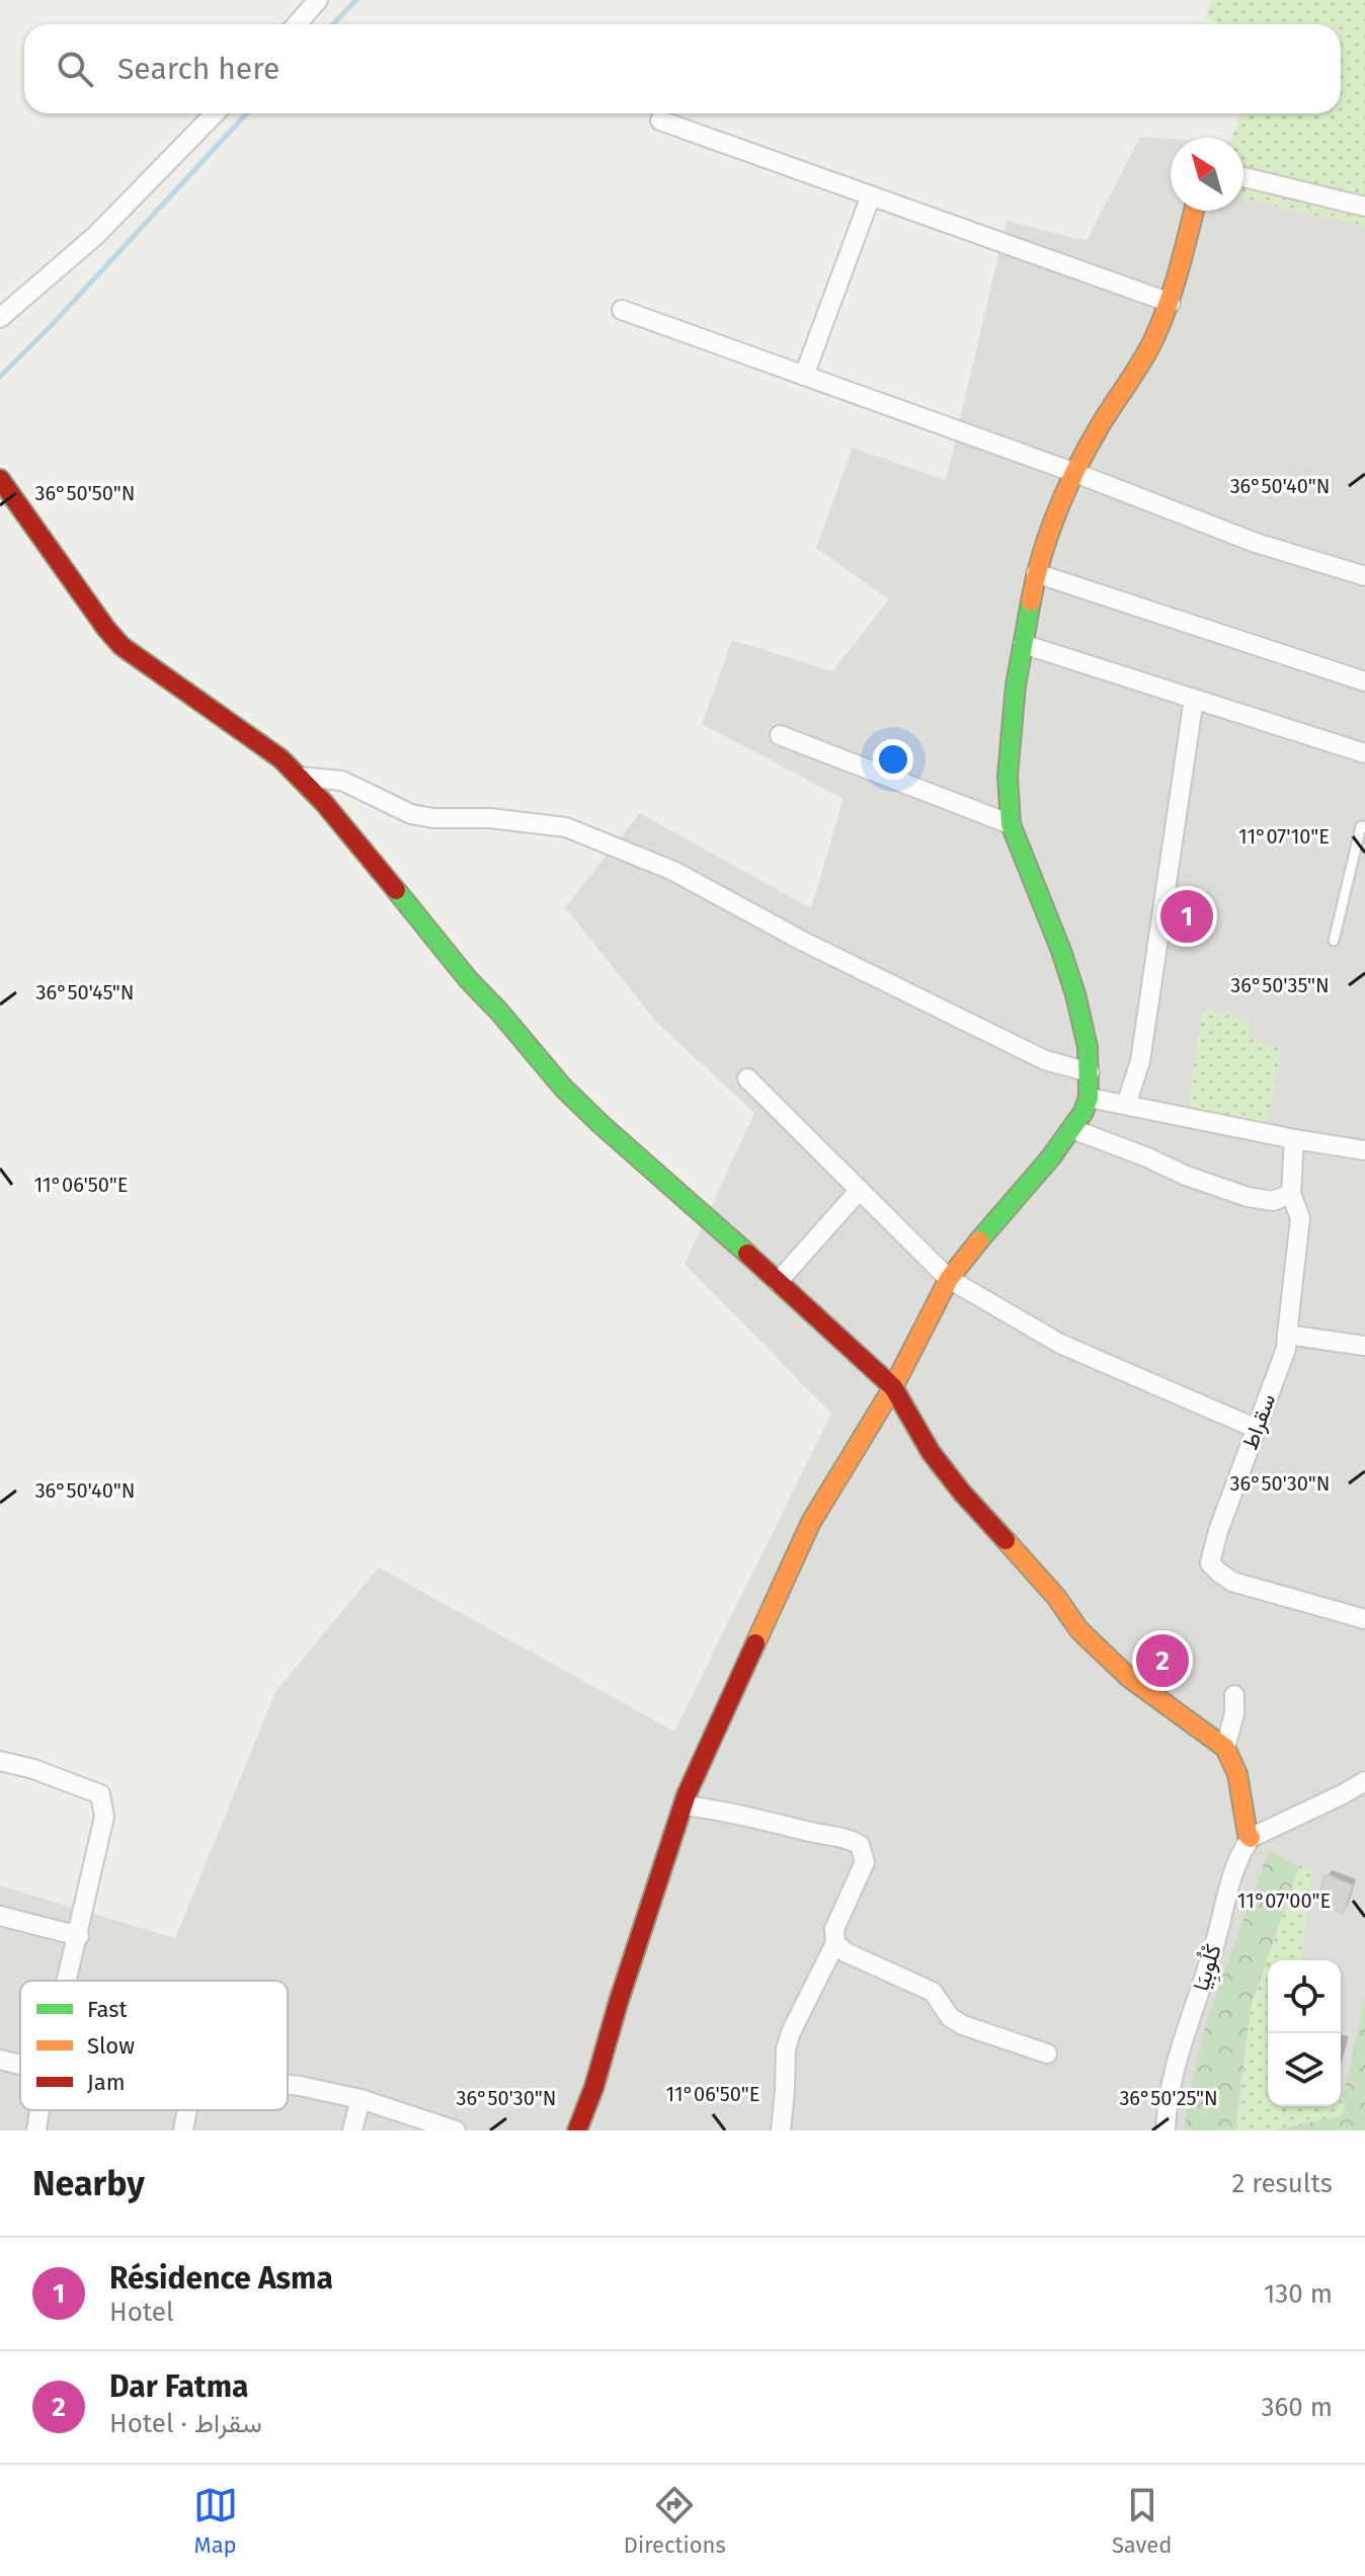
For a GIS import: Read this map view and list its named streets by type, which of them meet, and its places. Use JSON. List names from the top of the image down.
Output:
{
  "streets": {
    "street": ["سقراط", "كْلُوبِيَا"]
  },
  "legend": ["Fast", "Slow", "Jam"],
  "north": "top left",
  "page": {
    "search": "Search here",
    "pins": ["1", "2"],
    "heading": ["Nearby", "2 results"],
    "list": [
      {
        "mark": "1",
        "name": "Résidence Asma",
        "note": "Hotel",
        "value": "130 m"
      },
      {
        "mark": "2",
        "name": "Dar Fatma",
        "note": "Hotel · سقراط",
        "value": "360 m"
      }
    ],
    "nav": ["Map", "Directions", "Saved"]
  },
  "coordinates": [
    "36°50'40\"N",
    "36°50'50\"N",
    "11°07'10\"E",
    "36°50'35\"N",
    "36°50'45\"N",
    "11°06'50\"E",
    "36°50'30\"N",
    "11°07'00\"E",
    "36°50'25\"N"
  ]
}
